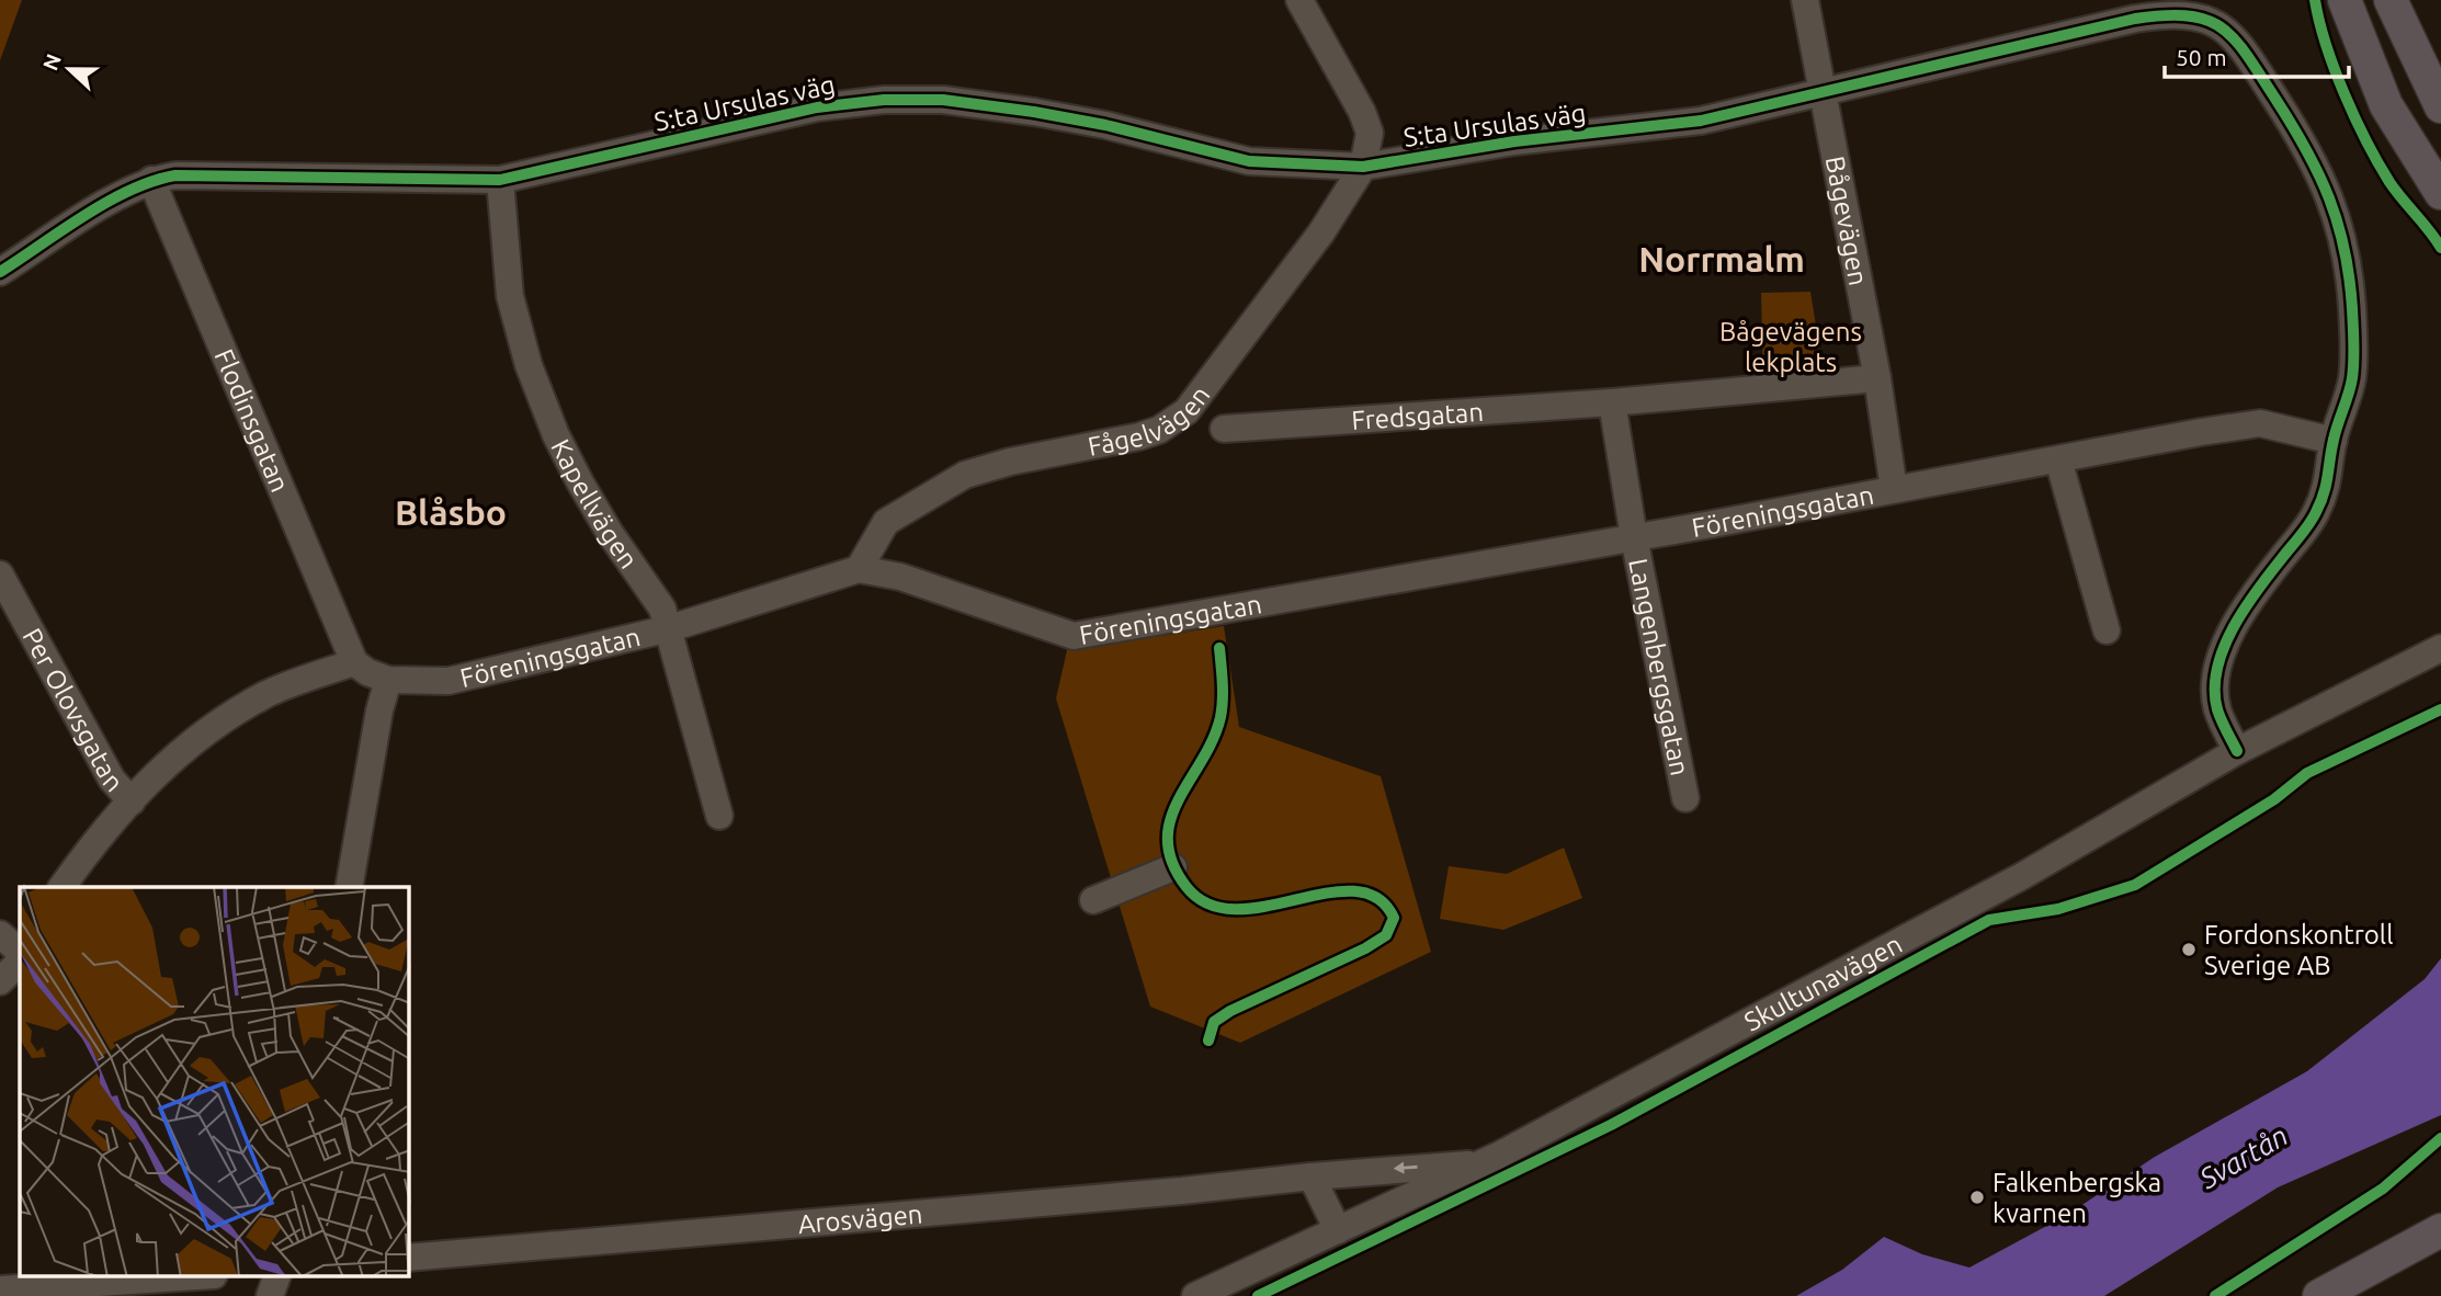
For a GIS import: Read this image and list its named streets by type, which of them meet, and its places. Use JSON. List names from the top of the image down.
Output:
{
  "streets": {
    "street": [
      "S:ta Ursulas väg",
      "Bågevägen",
      "Fågelvägen",
      "Fredsgatan",
      "Flodinsgatan",
      "Kapellvägen",
      "Föreningsgatan",
      "Langenbergsgatan",
      "Per Olovsgatan",
      "Skultunavägen",
      "Arosvägen"
    ]
  },
  "crossings": [
    ["S:ta Ursulas väg", "Bågevägen"],
    ["S:ta Ursulas väg", "Fågelvägen"],
    ["S:ta Ursulas väg", "Flodinsgatan"],
    ["S:ta Ursulas väg", "Kapellvägen"],
    ["S:ta Ursulas väg", "Föreningsgatan"],
    ["S:ta Ursulas väg", "Skultunavägen"],
    ["Bågevägen", "Fredsgatan"],
    ["Bågevägen", "Föreningsgatan"],
    ["Fågelvägen", "Föreningsgatan"],
    ["Flodinsgatan", "Föreningsgatan"],
    ["Kapellvägen", "Föreningsgatan"],
    ["Föreningsgatan", "Langenbergsgatan"],
    ["Skultunavägen", "Arosvägen"]
  ],
  "districts": ["Norrmalm", "Blåsbo"],
  "water": ["Svartån"],
  "parks": ["Bågevägens lekplats"],
  "places": ["Fordonskontroll Sverige AB", "Falkenbergska kvarnen"],
  "scale_bar": "50 m",
  "north": "left"
}
